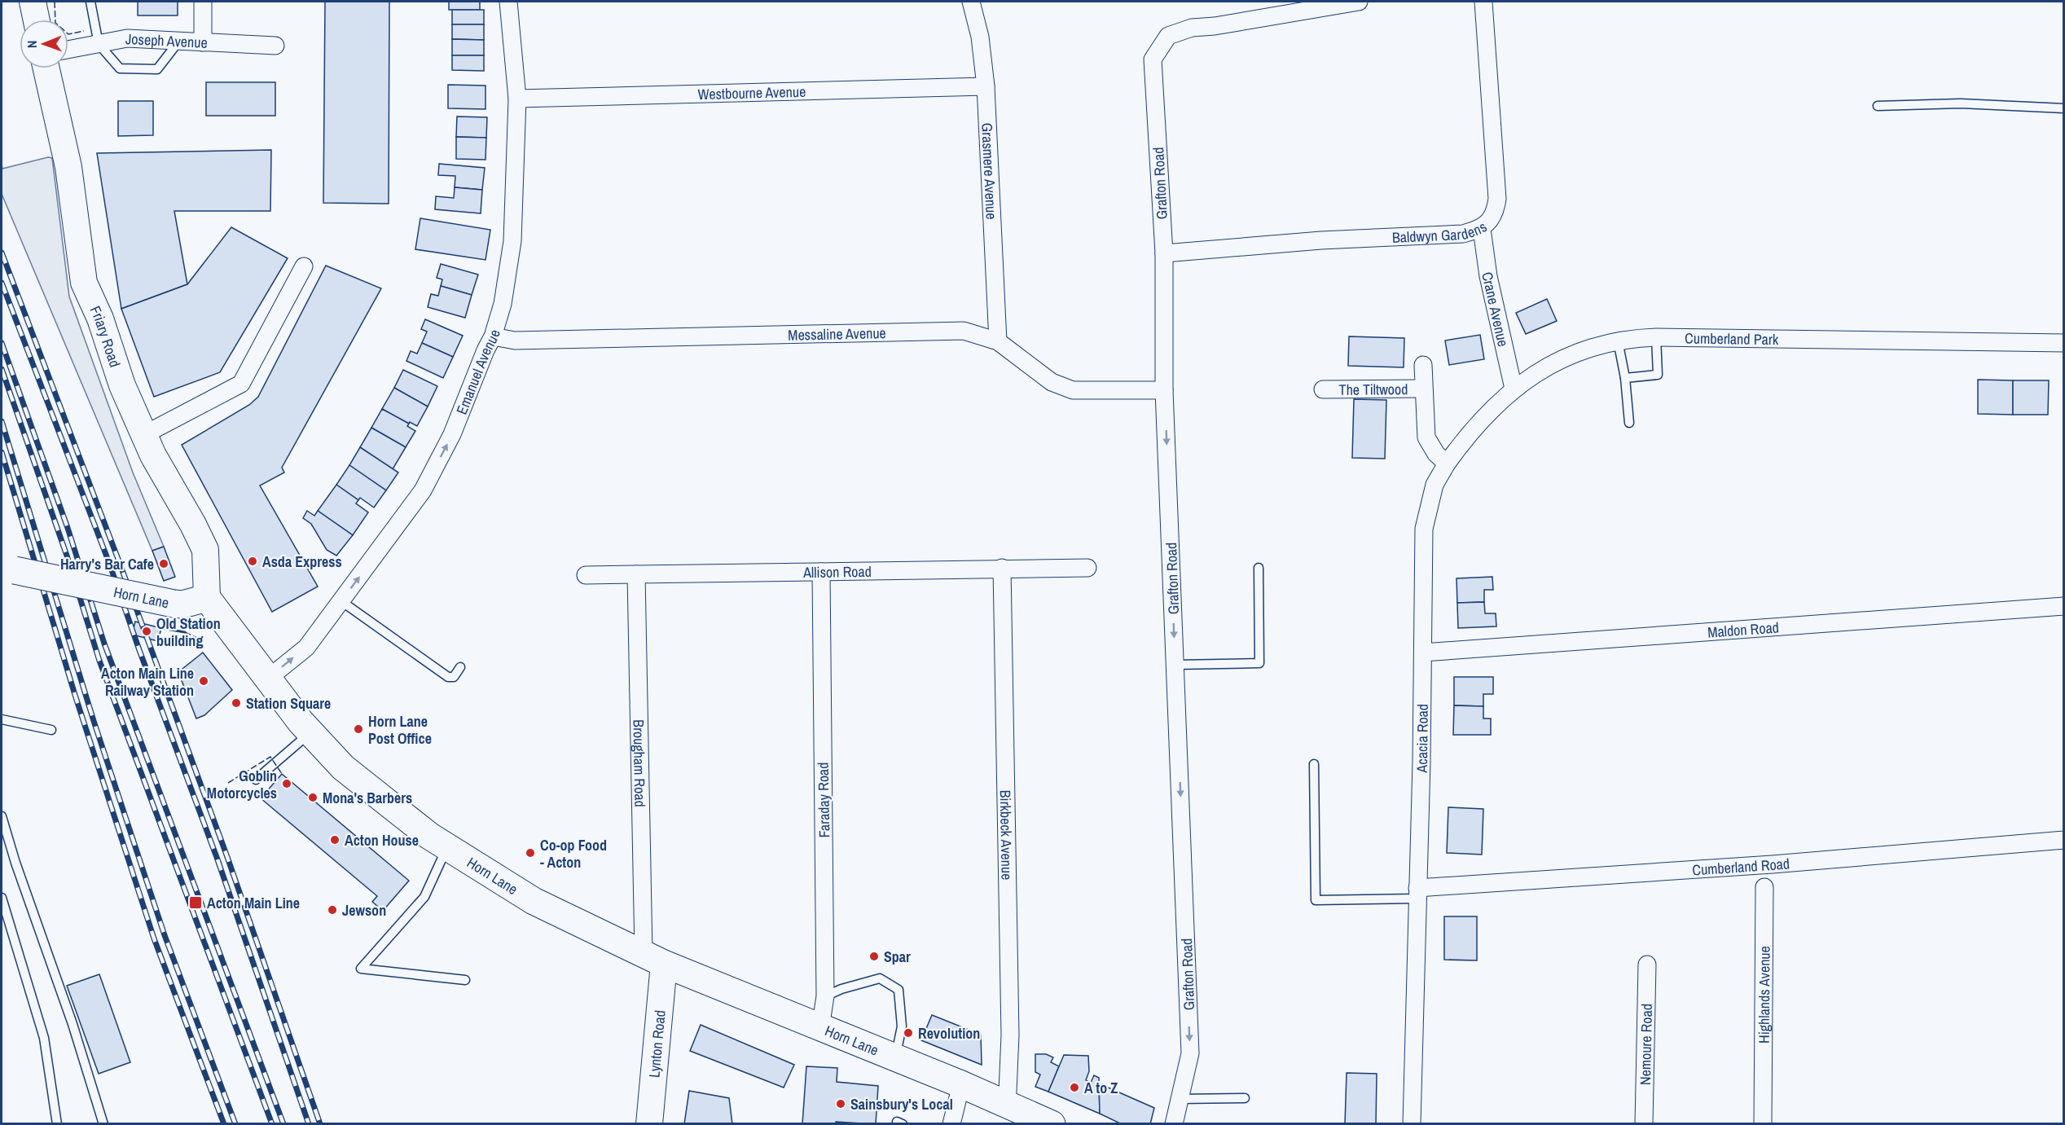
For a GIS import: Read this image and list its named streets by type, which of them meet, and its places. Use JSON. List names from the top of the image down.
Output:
{
  "streets": {
    "main road": ["Horn Lane"],
    "street": [
      "Joseph Avenue",
      "Westbourne Avenue",
      "Grasmere Avenue",
      "Grafton Road",
      "Baldwyn Gardens",
      "Crane Avenue",
      "Messaline Avenue",
      "Friary Road",
      "Cumberland Park",
      "Emanuel Avenue",
      "The Tiltwood",
      "Allison Road",
      "Maldon Road",
      "Acacia Road",
      "Brougham Road",
      "Faraday Road",
      "Birkbeck Avenue",
      "Cumberland Road",
      "Highlands Avenue",
      "Lynton Road",
      "Nemoure Road"
    ]
  },
  "crossings": [
    ["Westbourne Avenue", "Grasmere Avenue"],
    ["Westbourne Avenue", "Emanuel Avenue"],
    ["Grasmere Avenue", "Messaline Avenue"],
    ["Grafton Road", "Baldwyn Gardens"],
    ["Grafton Road", "Messaline Avenue"],
    ["Baldwyn Gardens", "Crane Avenue"],
    ["Crane Avenue", "Cumberland Park"],
    ["Messaline Avenue", "Emanuel Avenue"],
    ["Friary Road", "Horn Lane"],
    ["Cumberland Park", "Acacia Road"],
    ["Emanuel Avenue", "Horn Lane"],
    ["Allison Road", "Brougham Road"],
    ["Allison Road", "Faraday Road"],
    ["Allison Road", "Birkbeck Avenue"],
    ["Horn Lane", "Brougham Road"],
    ["Horn Lane", "Faraday Road"],
    ["Horn Lane", "Birkbeck Avenue"],
    ["Horn Lane", "Lynton Road"],
    ["Maldon Road", "Acacia Road"],
    ["Acacia Road", "Cumberland Road"],
    ["Brougham Road", "Lynton Road"],
    ["Cumberland Road", "Highlands Avenue"]
  ],
  "one_way": ["Grafton Road", "Emanuel Avenue"],
  "places": {
    "other": [
      "Asda Express",
      "Harry's Bar Cafe",
      "Old Station building",
      "Acton Main Line Railway Station",
      "Station Square",
      "Horn Lane Post Office",
      "Goblin Motorcycles",
      "Mona's Barbers",
      "Acton House",
      "Co-op Food - Acton",
      "Jewson",
      "Spar",
      "Revolution",
      "A to Z",
      "Sainsbury's Local"
    ],
    "transit": ["Acton Main Line"]
  },
  "north": "left"
}
